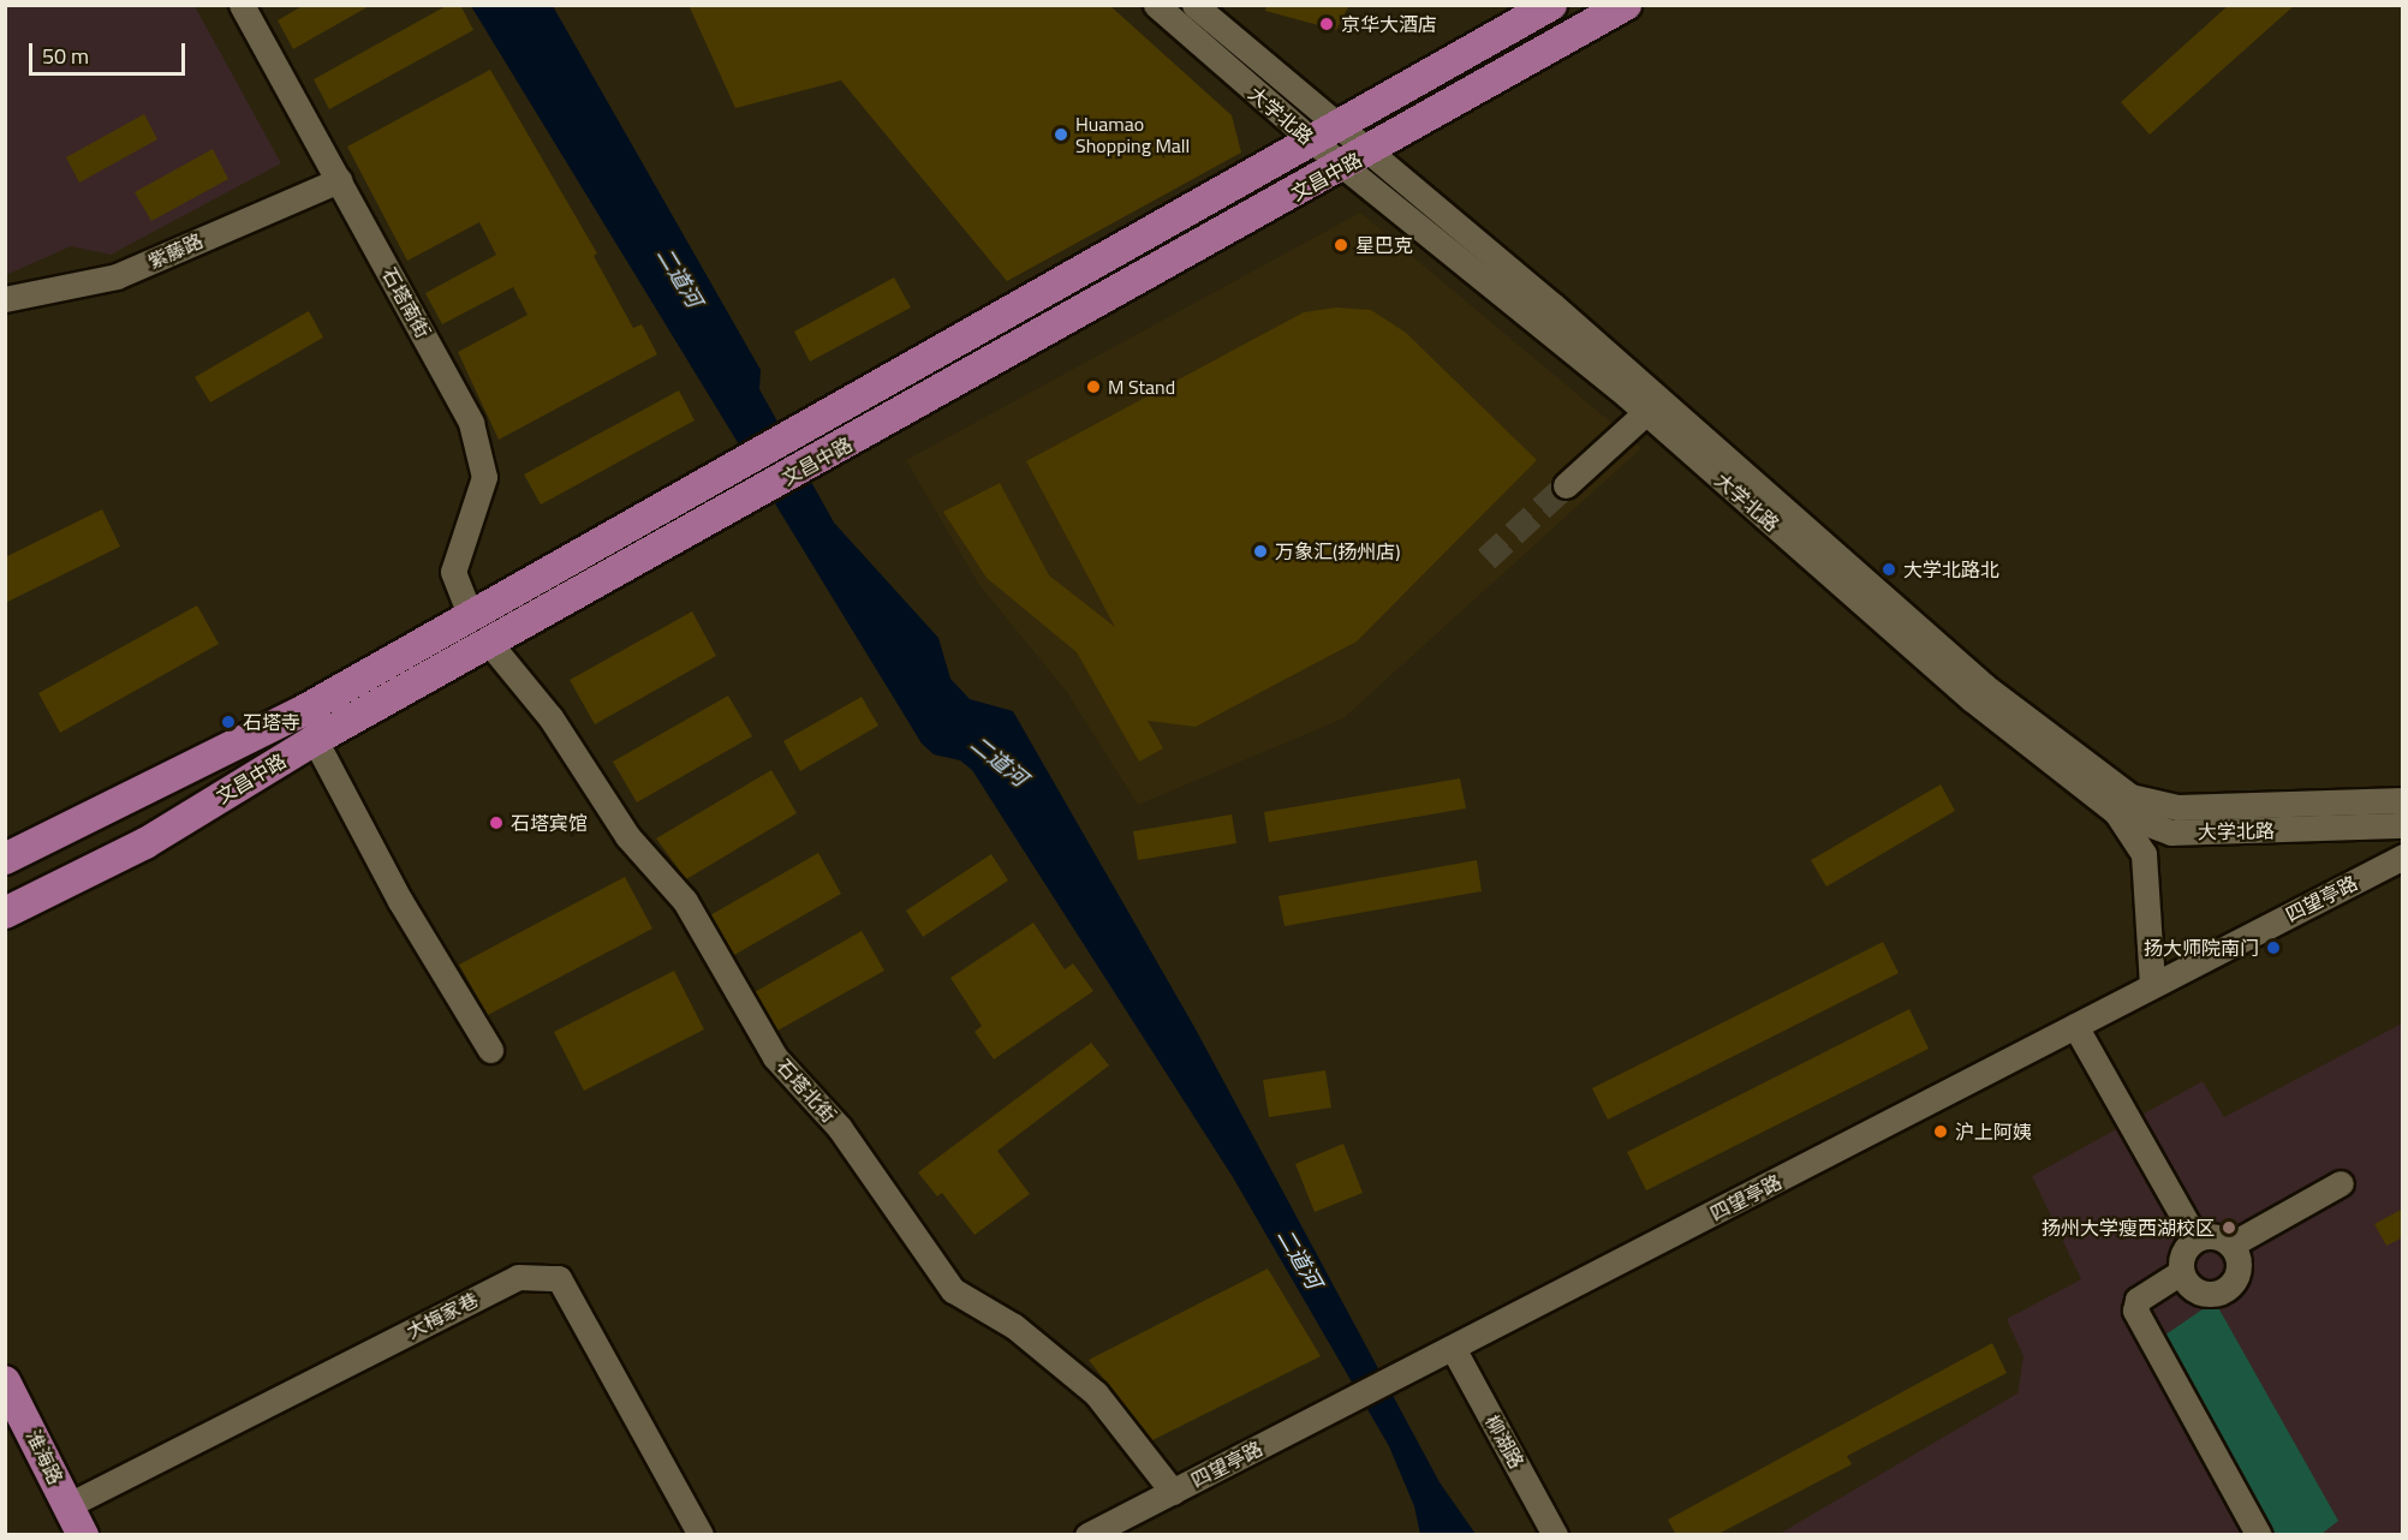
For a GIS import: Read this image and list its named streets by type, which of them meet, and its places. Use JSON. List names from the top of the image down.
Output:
{
  "streets": {
    "main road": ["文昌中路", "淮海路"],
    "street": [
      "大学北路",
      "紫藤路",
      "石塔南街",
      "四望亭路",
      "石塔北街",
      "大梅家巷",
      "柳湖路"
    ]
  },
  "crossings": [
    ["大学北路", "文昌中路"],
    ["文昌中路", "石塔南街"],
    ["文昌中路", "石塔北街"],
    ["紫藤路", "石塔南街"],
    ["四望亭路", "石塔北街"],
    ["四望亭路", "柳湖路"],
    ["大梅家巷", "淮海路"]
  ],
  "water": ["二道河"],
  "places": [
    "京华大酒店",
    "Huamao Shopping Mall",
    "星巴克",
    "M Stand",
    "万象汇(扬州店)",
    "大学北路北",
    "石塔寺",
    "石塔宾馆",
    "扬大师院南门",
    "沪上阿姨",
    "扬州大学瘦西湖校区"
  ],
  "scale_bar": "50 m"
}
